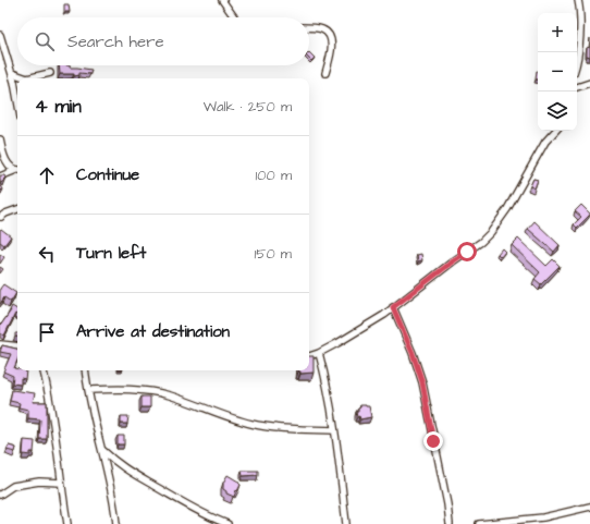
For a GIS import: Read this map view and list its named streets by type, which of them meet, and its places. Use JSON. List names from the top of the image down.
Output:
{
  "page": {
    "map_buttons": ["+", "−"],
    "search": "Search here",
    "heading": ["4 min", "Walk · 250 m"],
    "list": [
      ["Continue", "100 m"],
      ["Turn left", "150 m"],
      "Arrive at destination"
    ]
  }
}
